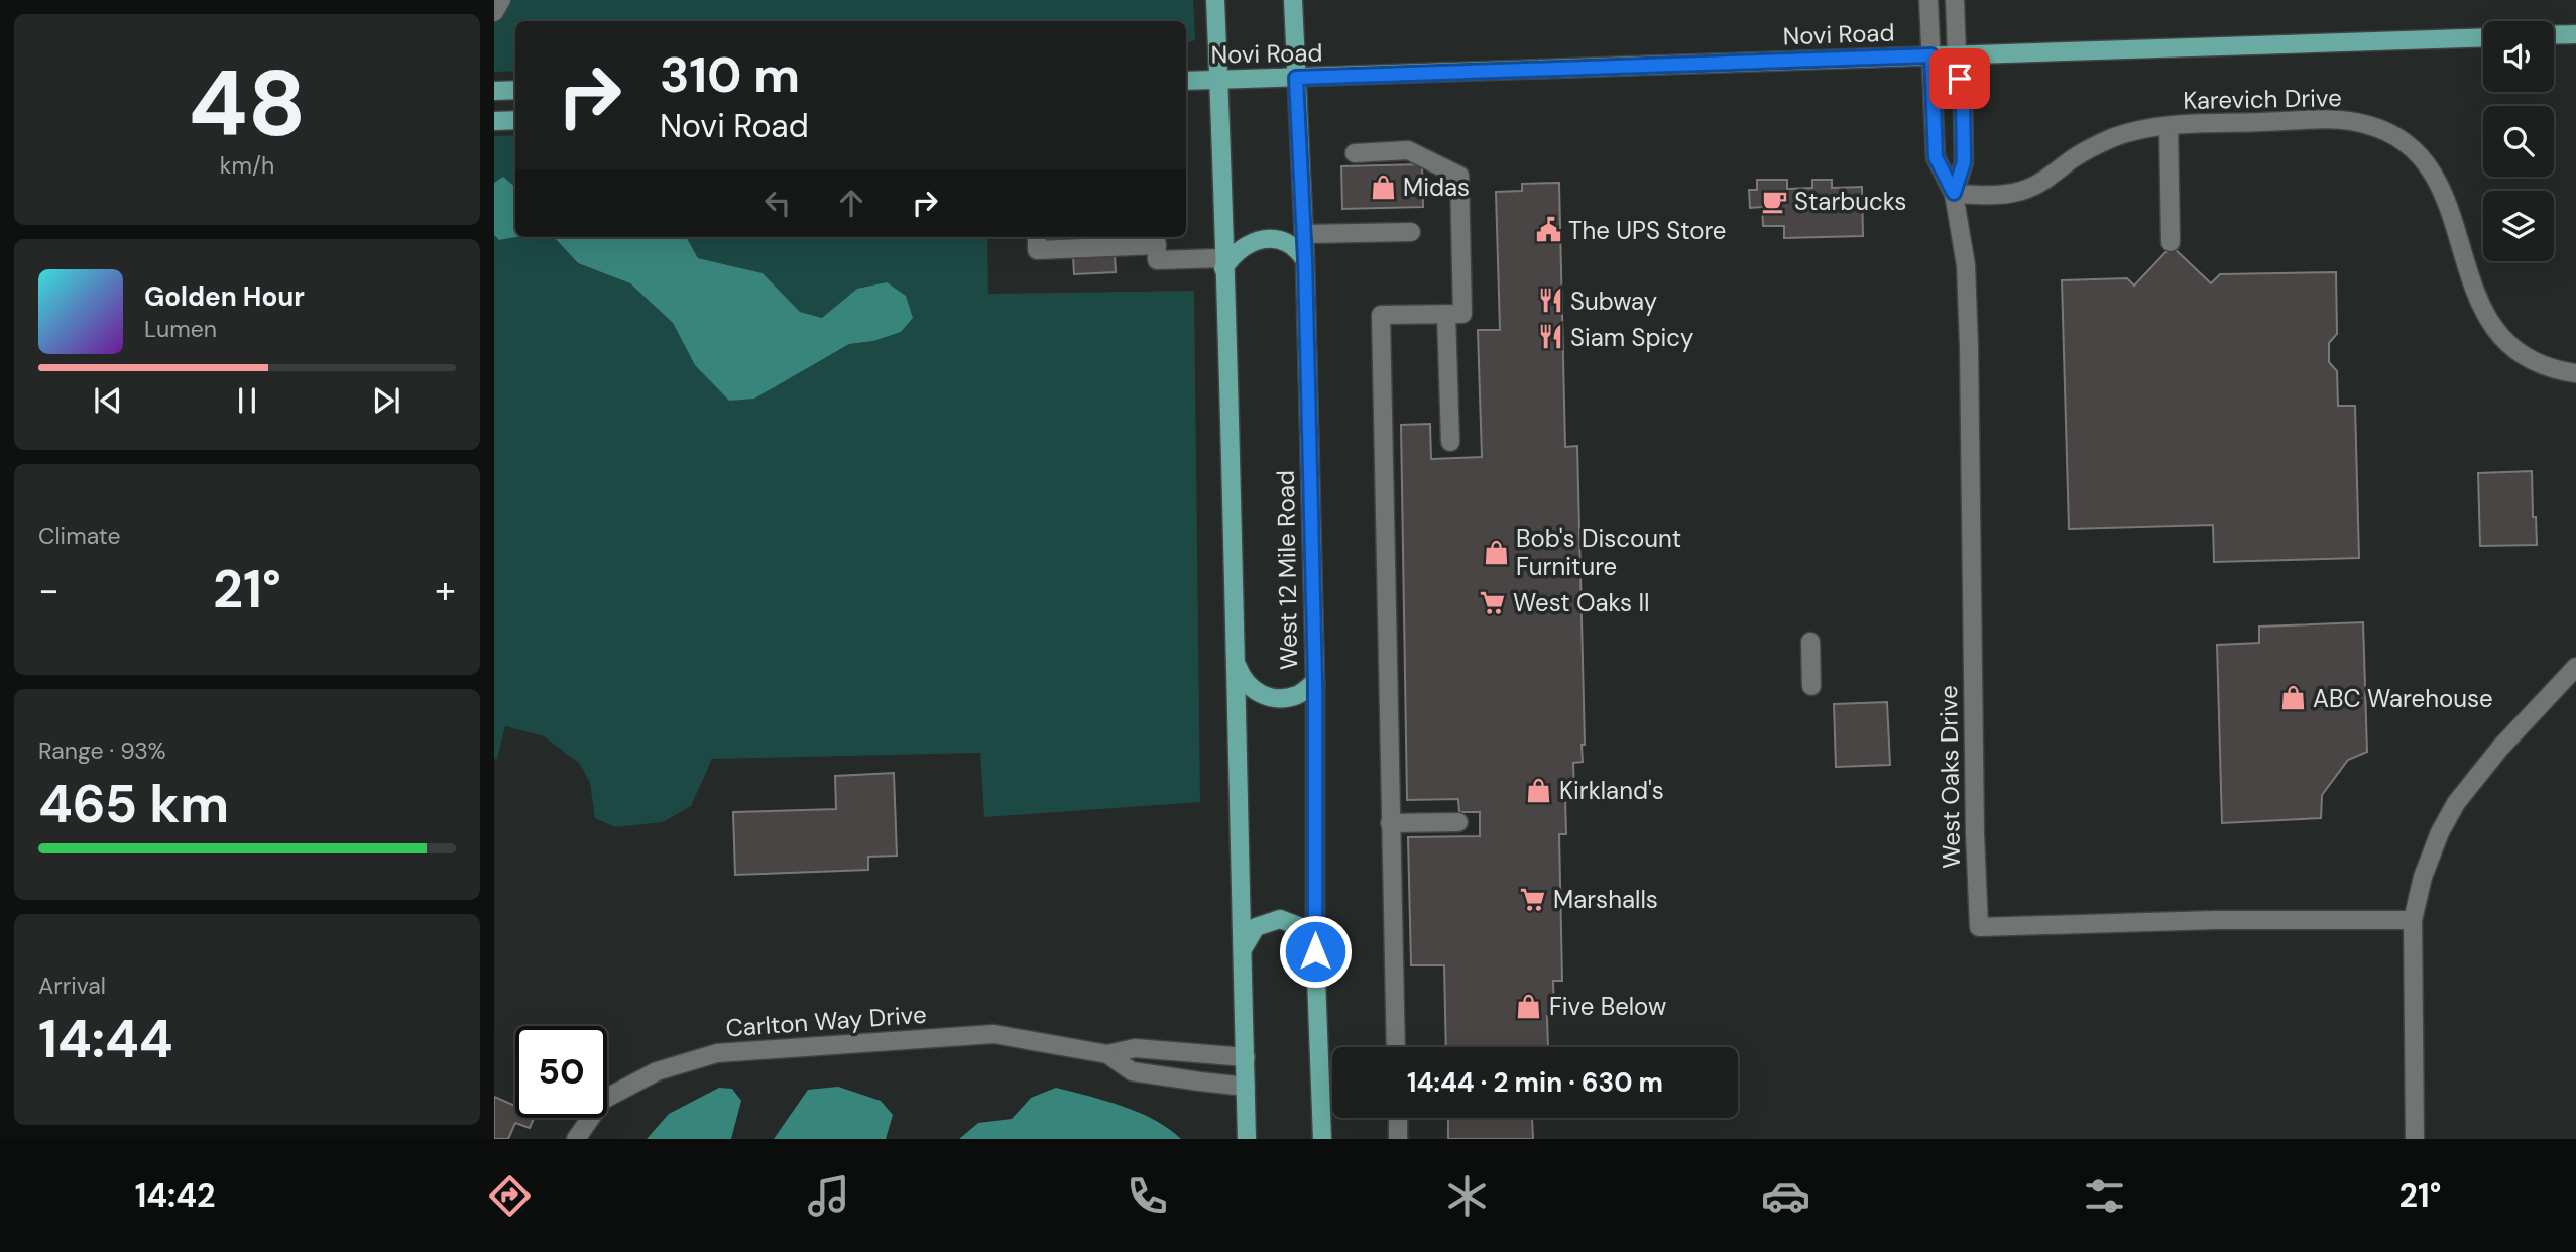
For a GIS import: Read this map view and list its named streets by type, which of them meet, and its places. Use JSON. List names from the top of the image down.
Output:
{
  "streets": {
    "main road": ["Novi Road", "West 12 Mile Road"],
    "street": ["Karevich Drive", "West Oaks Drive", "Carlton Way Drive"]
  },
  "crossings": [
    ["Novi Road", "West 12 Mile Road"],
    ["Novi Road", "West Oaks Drive"],
    ["Karevich Drive", "West Oaks Drive"]
  ],
  "places": {
    "shop": [
      "Midas",
      "Bob's Discount Furniture",
      "ABC Warehouse",
      "Kirkland's",
      "Five Below"
    ],
    "cafe": ["Starbucks"],
    "public building": ["The UPS Store"],
    "restaurant": ["Subway", "Siam Spicy"],
    "supermarket": ["West Oaks II", "Marshalls"]
  },
  "page": {
    "tile": [
      ["48", "km/h"],
      "Climate",
      ["Range · 93%", "465 km"],
      ["Arrival", "14:44"]
    ],
    "turn": ["310 m", "Novi Road"],
    "song": ["Golden Hour", "Lumen"],
    "heat": ["−", "21°", "+"],
    "limit": "50",
    "trip": "14:44 · 2 min · 630 m",
    "tabs": ["14:42", "21°"]
  }
}
